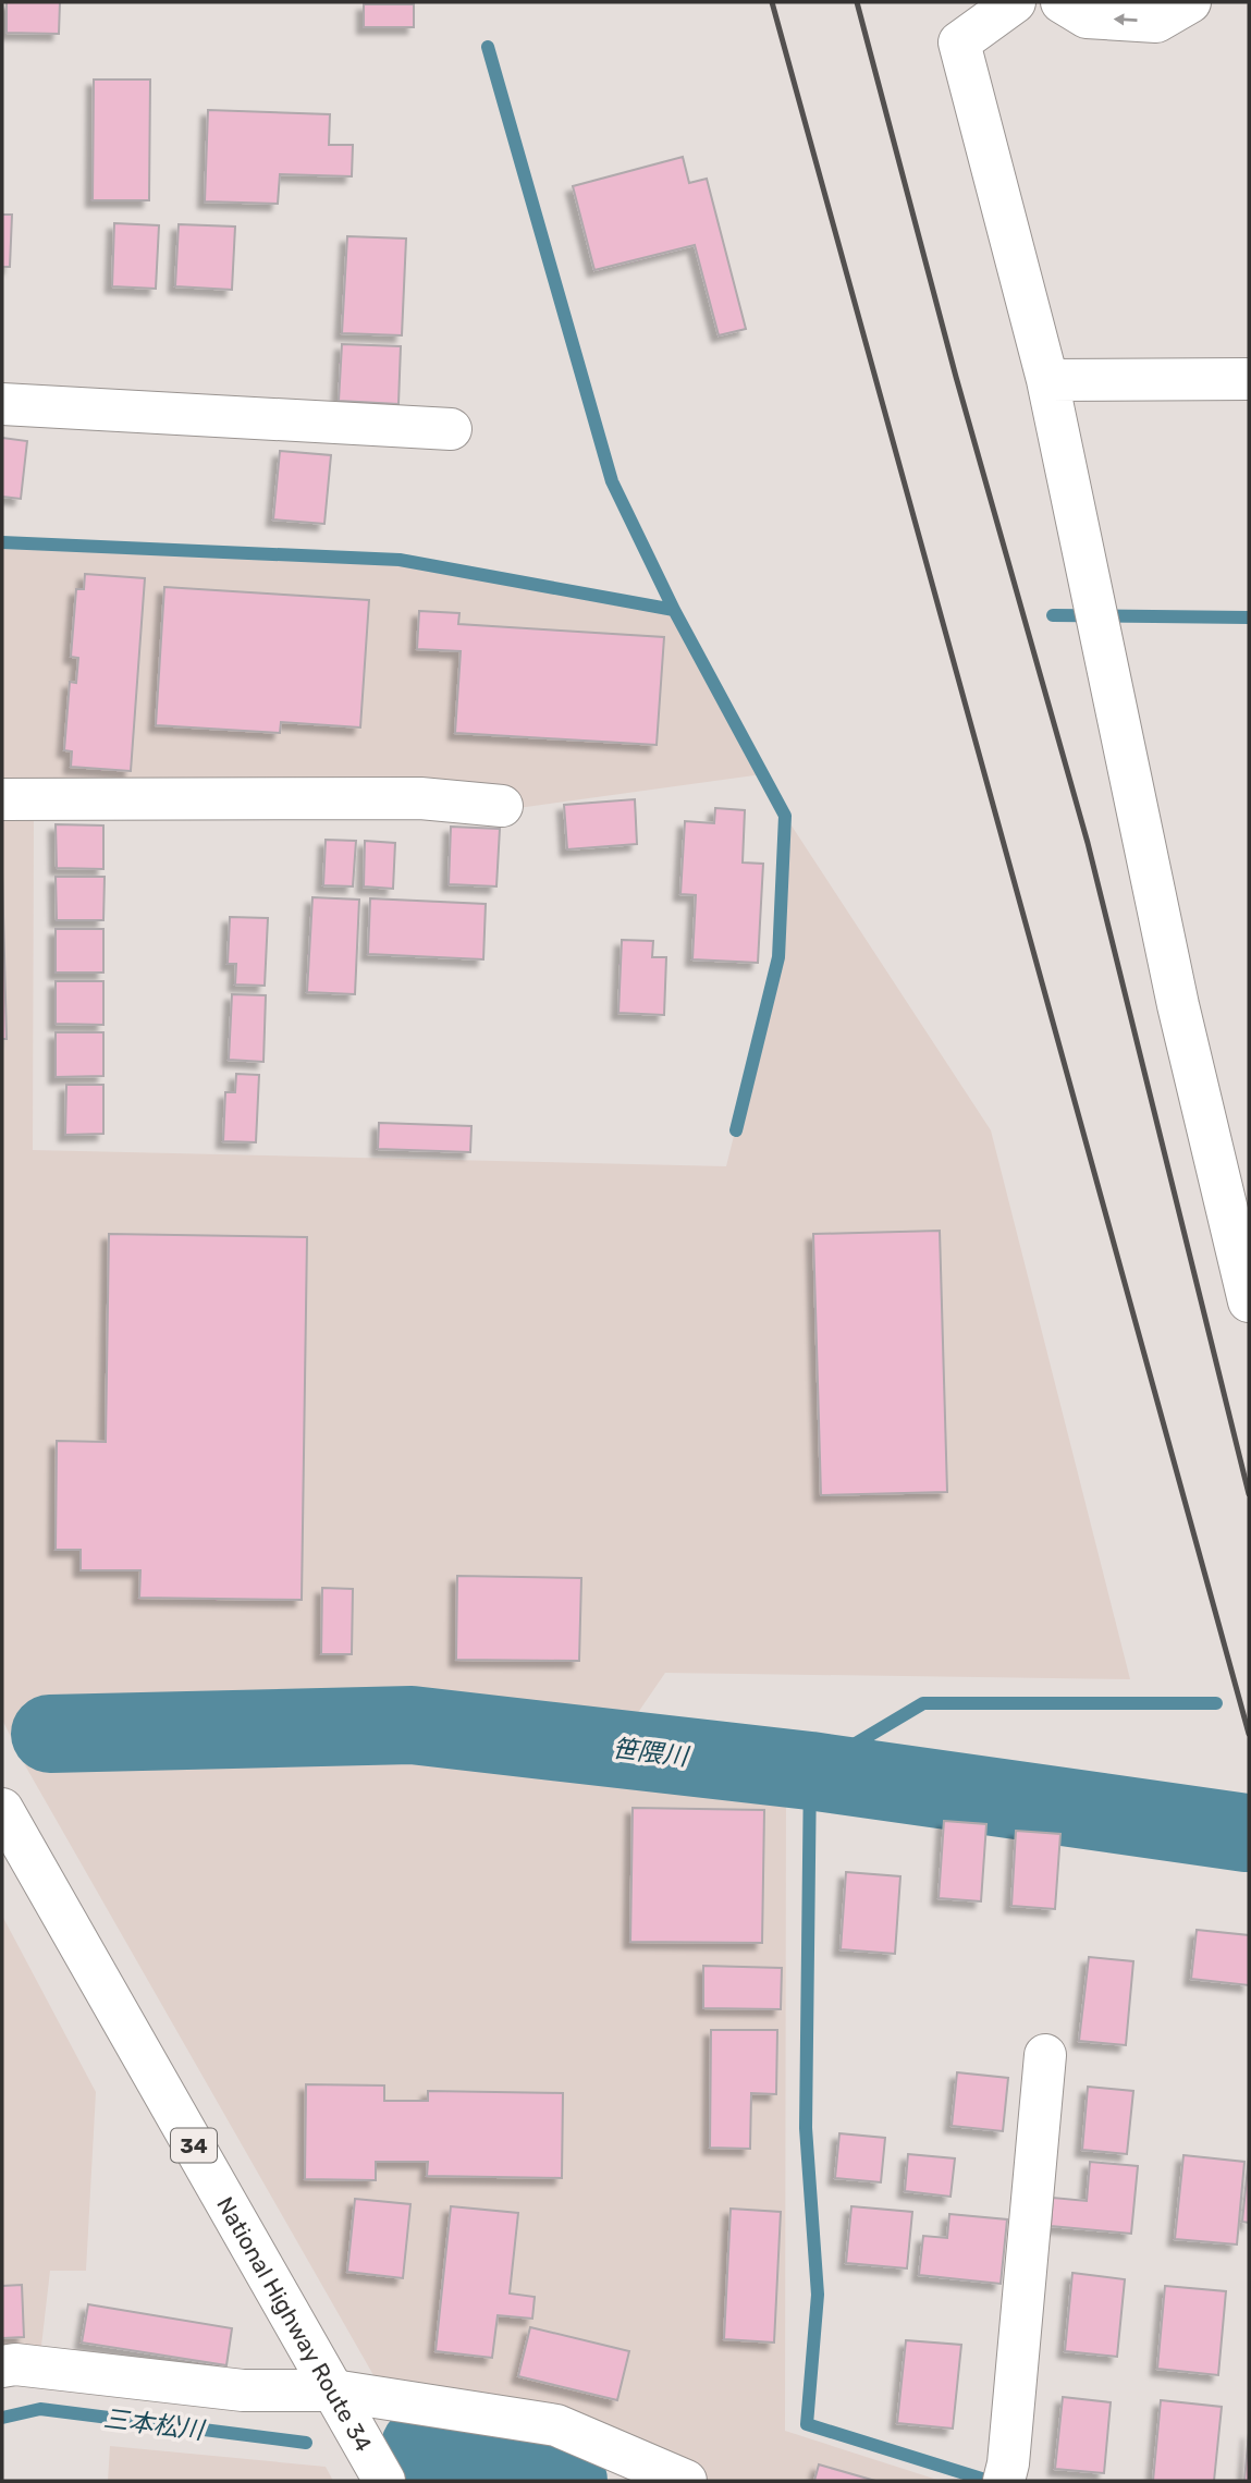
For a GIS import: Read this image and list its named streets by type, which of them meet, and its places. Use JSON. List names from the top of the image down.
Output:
{
  "streets": {
    "main road": ["34", "National Highway Route 34"]
  },
  "water": ["笹隈川", "三本松川"]
}
